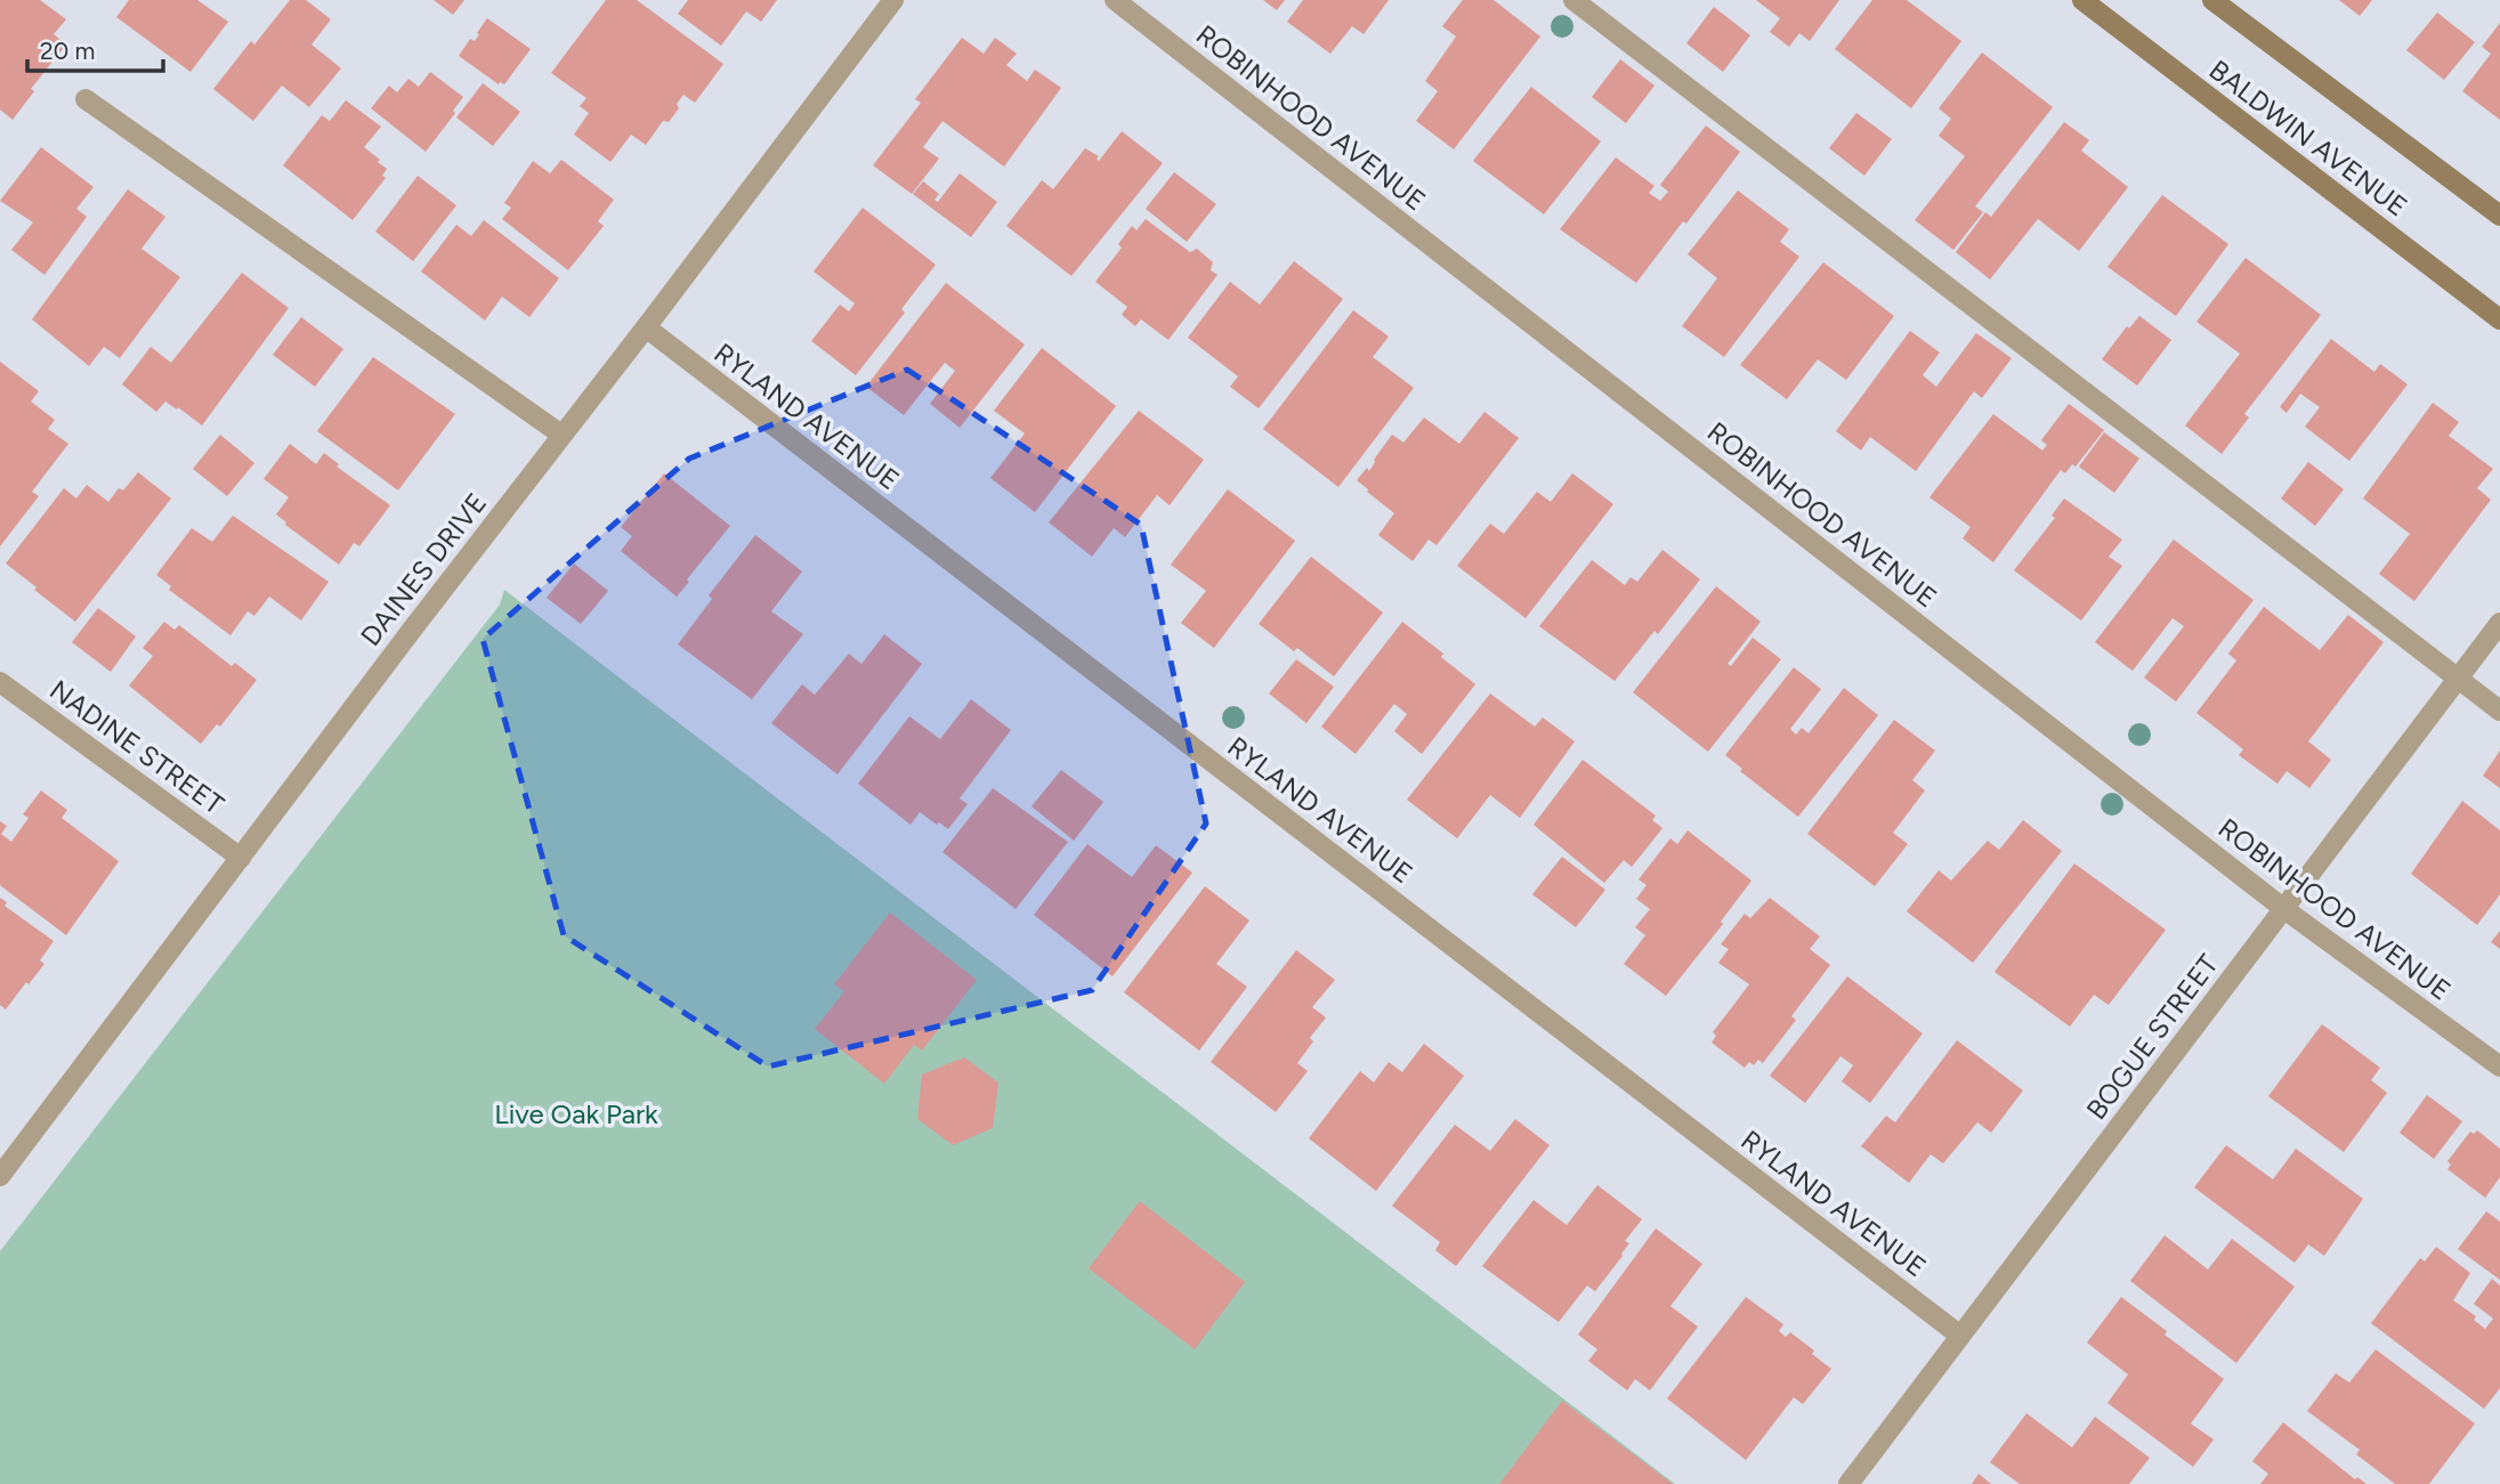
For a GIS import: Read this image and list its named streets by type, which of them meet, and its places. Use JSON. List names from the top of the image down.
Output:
{
  "streets": {
    "main road": ["BALDWIN AVENUE"],
    "street": [
      "ROBINHOOD AVENUE",
      "RYLAND AVENUE",
      "DAINES DRIVE",
      "NADINE STREET",
      "BOGUE STREET"
    ]
  },
  "crossings": [
    ["ROBINHOOD AVENUE", "BOGUE STREET"],
    ["RYLAND AVENUE", "DAINES DRIVE"],
    ["RYLAND AVENUE", "BOGUE STREET"],
    ["DAINES DRIVE", "NADINE STREET"]
  ],
  "parks": ["Live Oak Park"],
  "scale_bar": "20 m"
}
